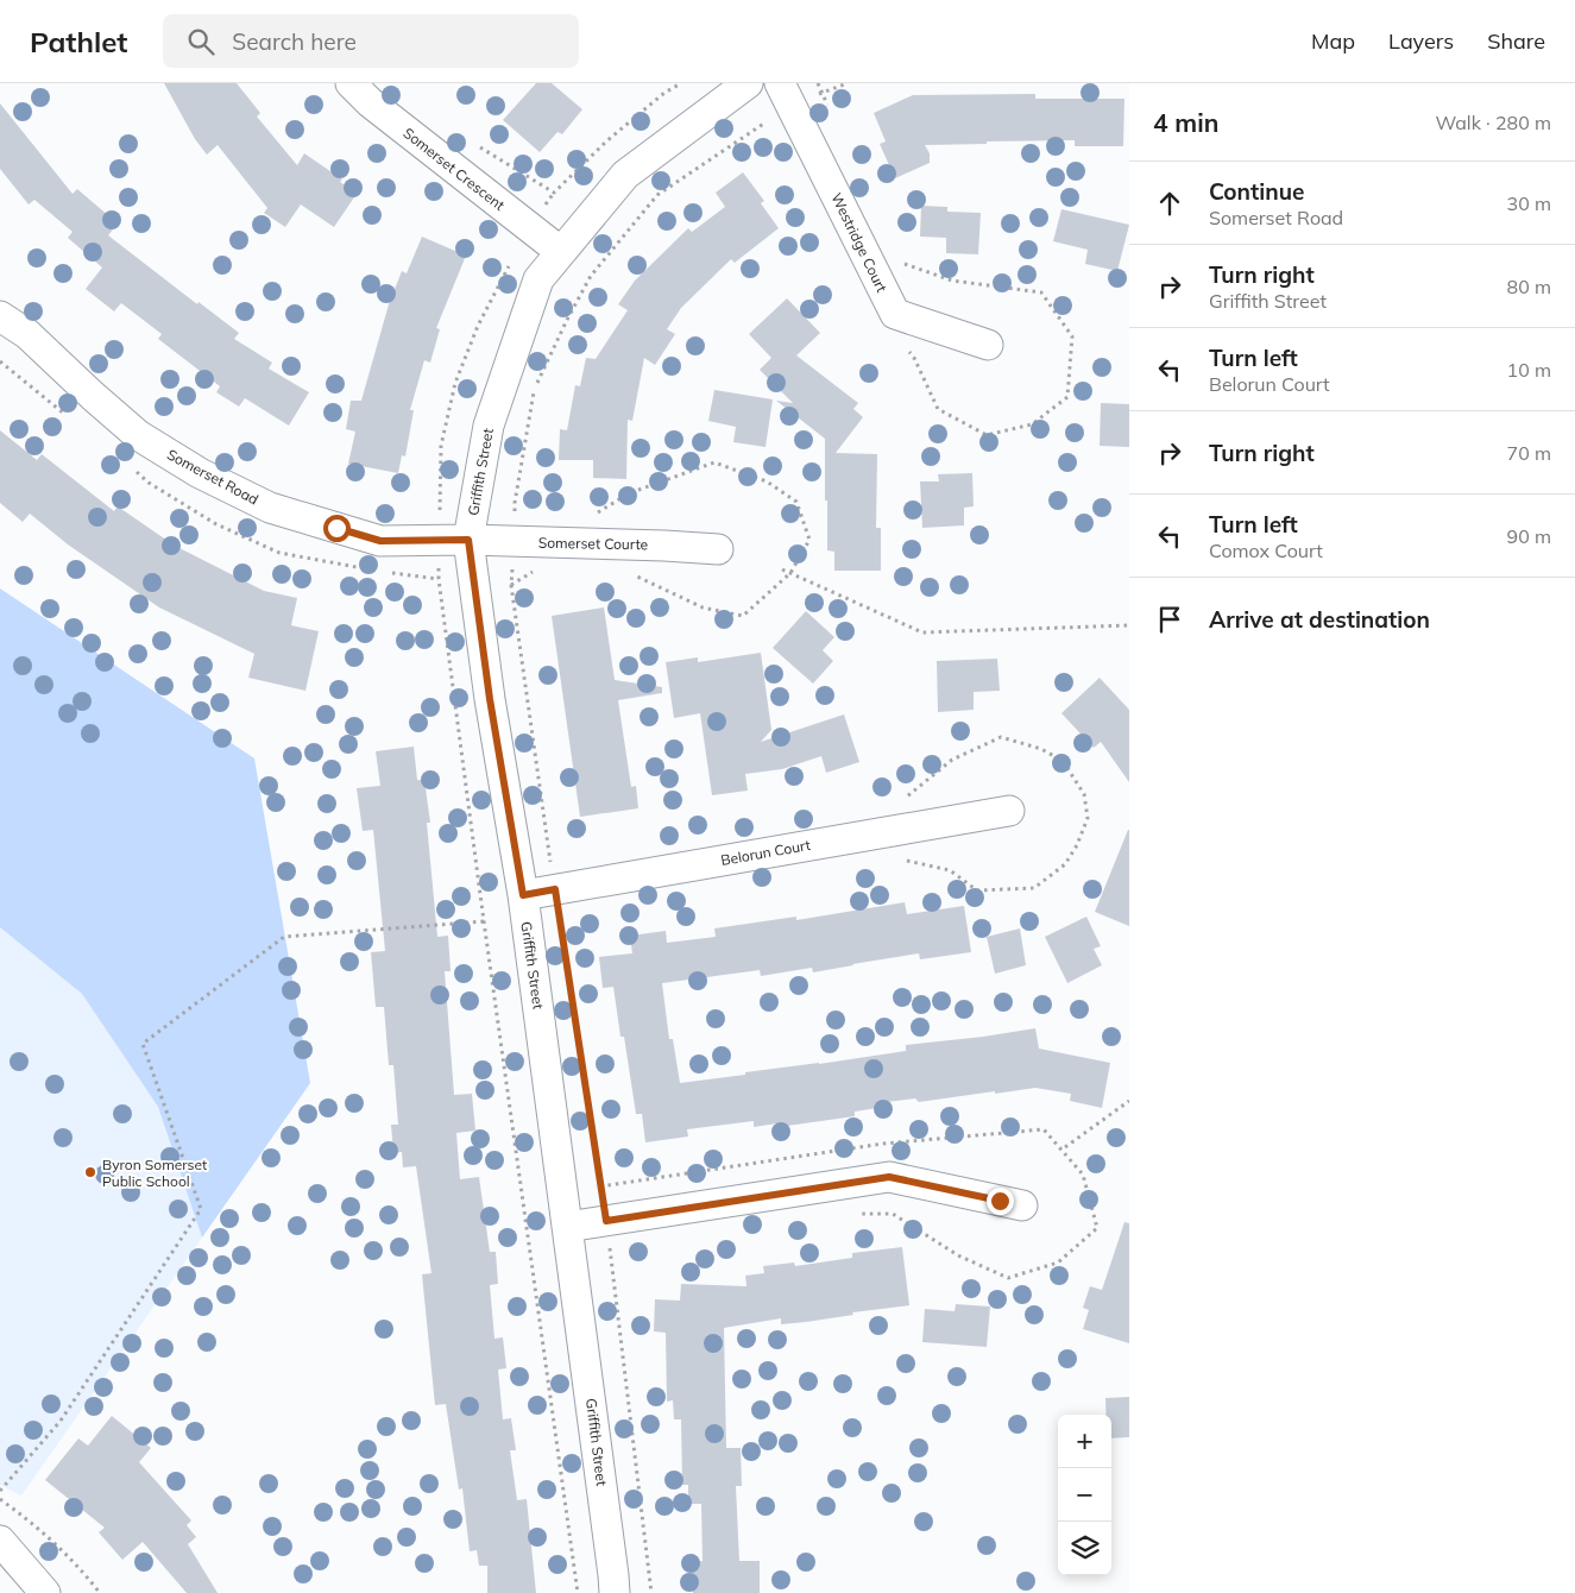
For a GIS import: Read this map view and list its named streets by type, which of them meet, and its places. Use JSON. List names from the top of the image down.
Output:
{
  "streets": {
    "street": [
      "Somerset Crescent",
      "Westridge Court",
      "Griffith Street",
      "Somerset Road",
      "Somerset Courte",
      "Belorun Court"
    ]
  },
  "crossings": [
    ["Somerset Crescent", "Griffith Street"],
    ["Griffith Street", "Somerset Road"],
    ["Griffith Street", "Somerset Courte"],
    ["Griffith Street", "Belorun Court"],
    ["Somerset Road", "Somerset Courte"]
  ],
  "places": ["Byron Somerset Public School"],
  "page": {
    "header": "Pathlet",
    "search": "Search here",
    "nav": ["Map", "Layers", "Share"],
    "heading": ["4 min", "Walk · 280 m"],
    "list": [
      ["Continue", "Somerset Road", "30 m"],
      ["Turn right", "Griffith Street", "80 m"],
      ["Turn left", "Belorun Court", "10 m"],
      ["Turn right", "70 m"],
      ["Turn left", "Comox Court", "90 m"],
      "Arrive at destination"
    ],
    "map_buttons": ["+", "−"]
  }
}
